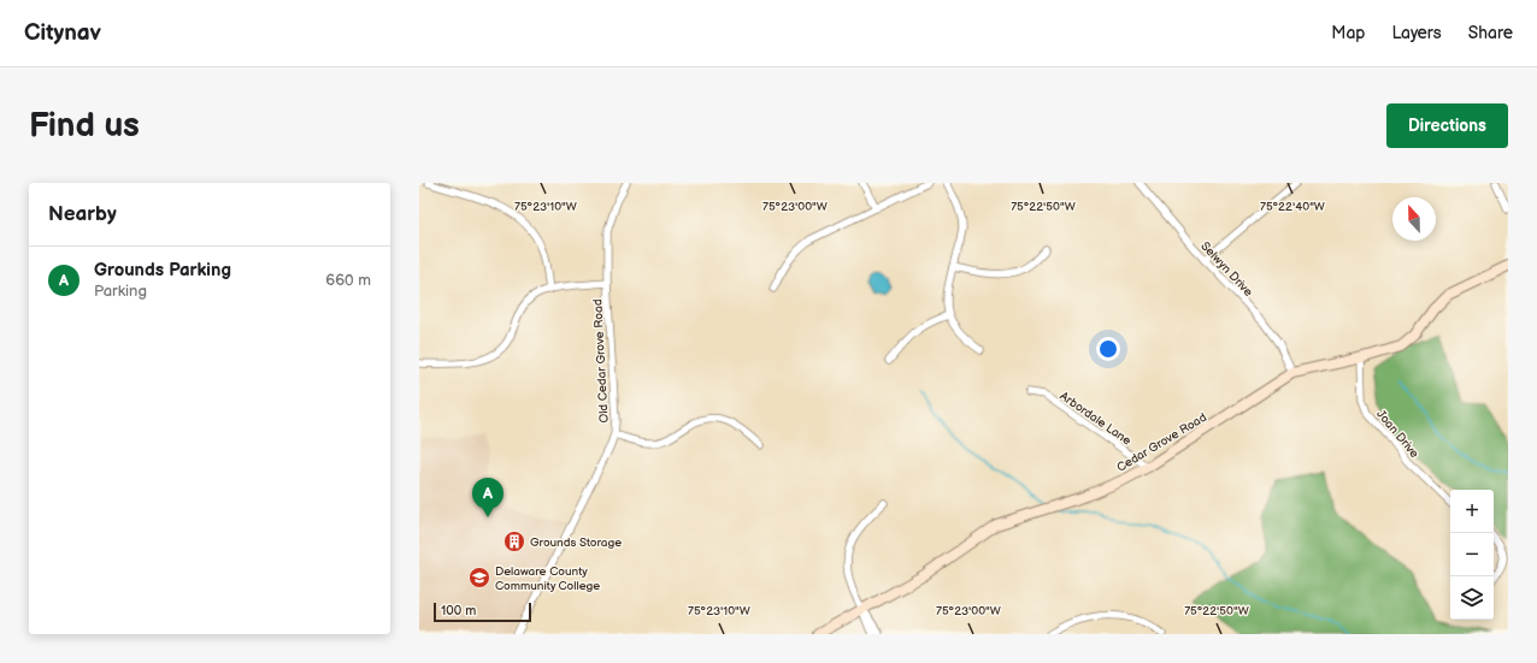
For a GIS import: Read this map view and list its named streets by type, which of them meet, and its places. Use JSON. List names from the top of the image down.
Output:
{
  "streets": {
    "street": [
      "Selwyn Drive",
      "Old Cedar Grove Road",
      "Arbordale Lane",
      "Joan Drive",
      "Cedar Grove Road"
    ]
  },
  "crossings": [
    ["Selwyn Drive", "Cedar Grove Road"],
    ["Arbordale Lane", "Cedar Grove Road"],
    ["Joan Drive", "Cedar Grove Road"]
  ],
  "places": {
    "building": ["Grounds Storage"],
    "school or university": ["Delaware County Community College"]
  },
  "scale_bar": "100 m",
  "north": "top",
  "page": {
    "header": "Citynav",
    "nav": ["Map", "Layers", "Share"],
    "buttons": "Directions",
    "title": "Find us",
    "heading": "Nearby",
    "list": [
      {
        "mark": "A",
        "name": "Grounds Parking",
        "note": "Parking",
        "value": "660 m"
      }
    ],
    "pins": "A",
    "map_buttons": ["+", "−"],
    "scale": "100 m"
  },
  "coordinates": [
    "75°23'10\"W",
    "75°23'00\"W",
    "75°22'50\"W",
    "75°22'40\"W"
  ]
}
